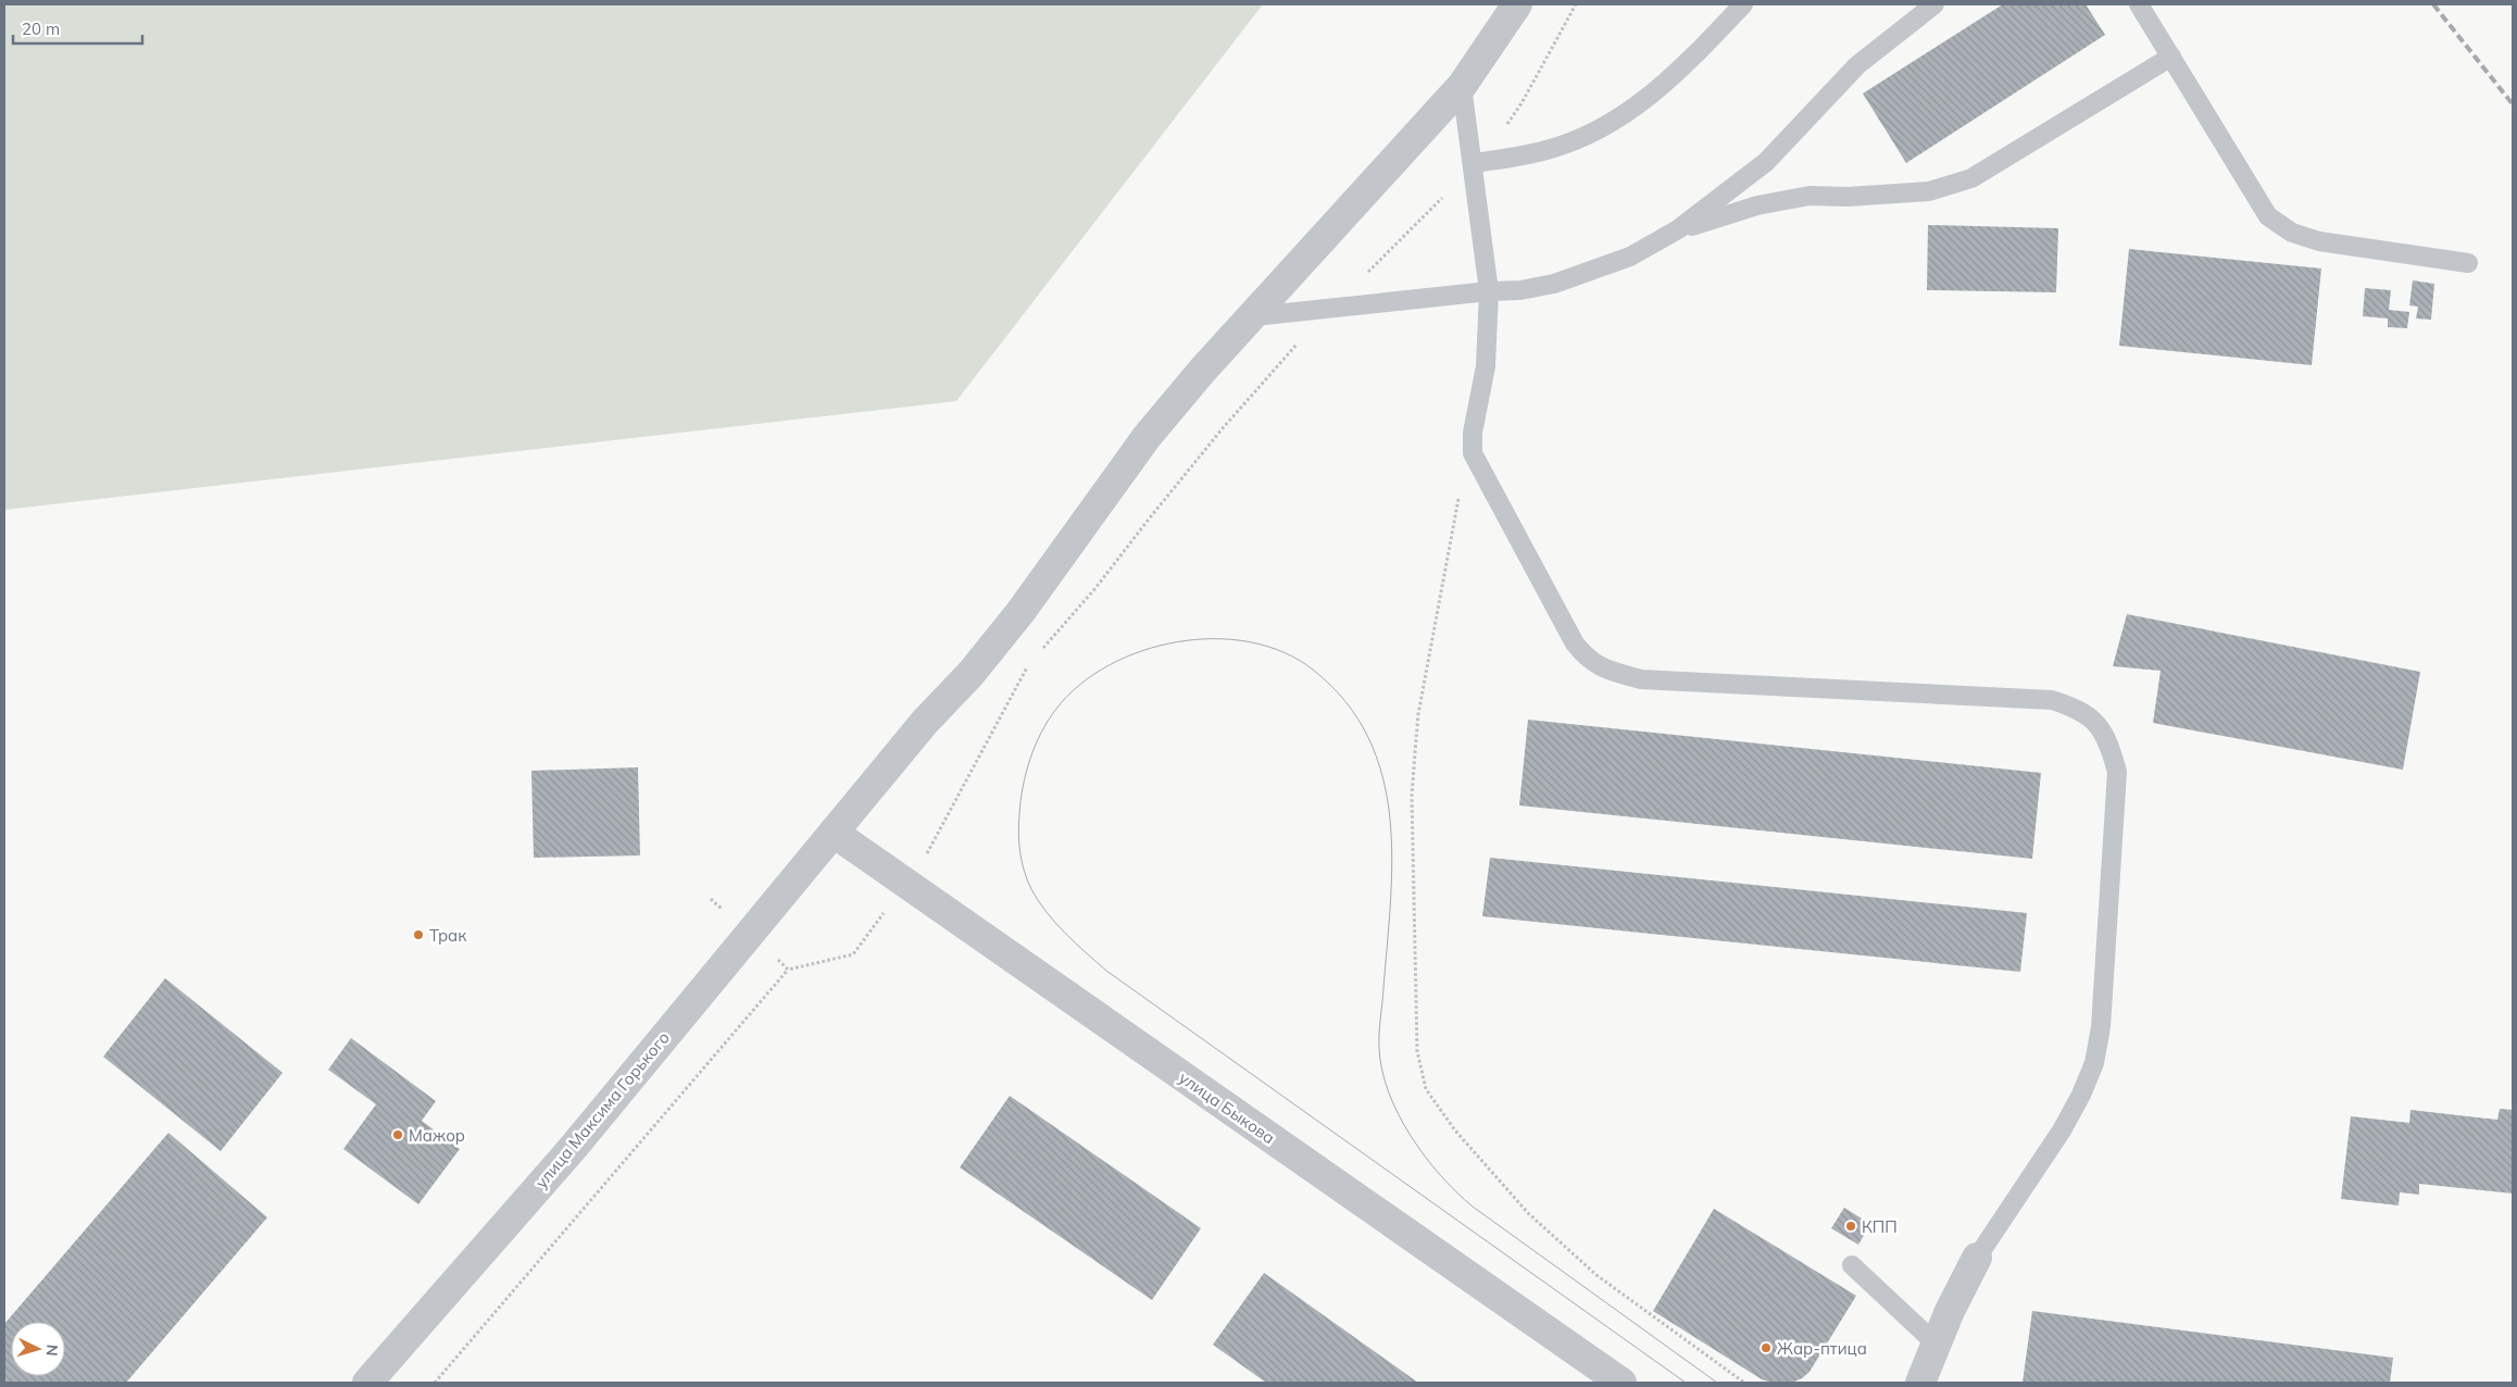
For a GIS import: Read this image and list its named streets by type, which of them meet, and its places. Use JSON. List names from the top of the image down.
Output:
{
  "streets": {
    "street": ["улица Быкова", "улица Максима Горького"]
  },
  "crossings": [
    ["улица Быкова", "улица Максима Горького"]
  ],
  "places": [
    "Трак",
    "Мажор",
    "КПП",
    "Жар-птица"
  ],
  "scale_bar": "20 m",
  "north": "right"
}
